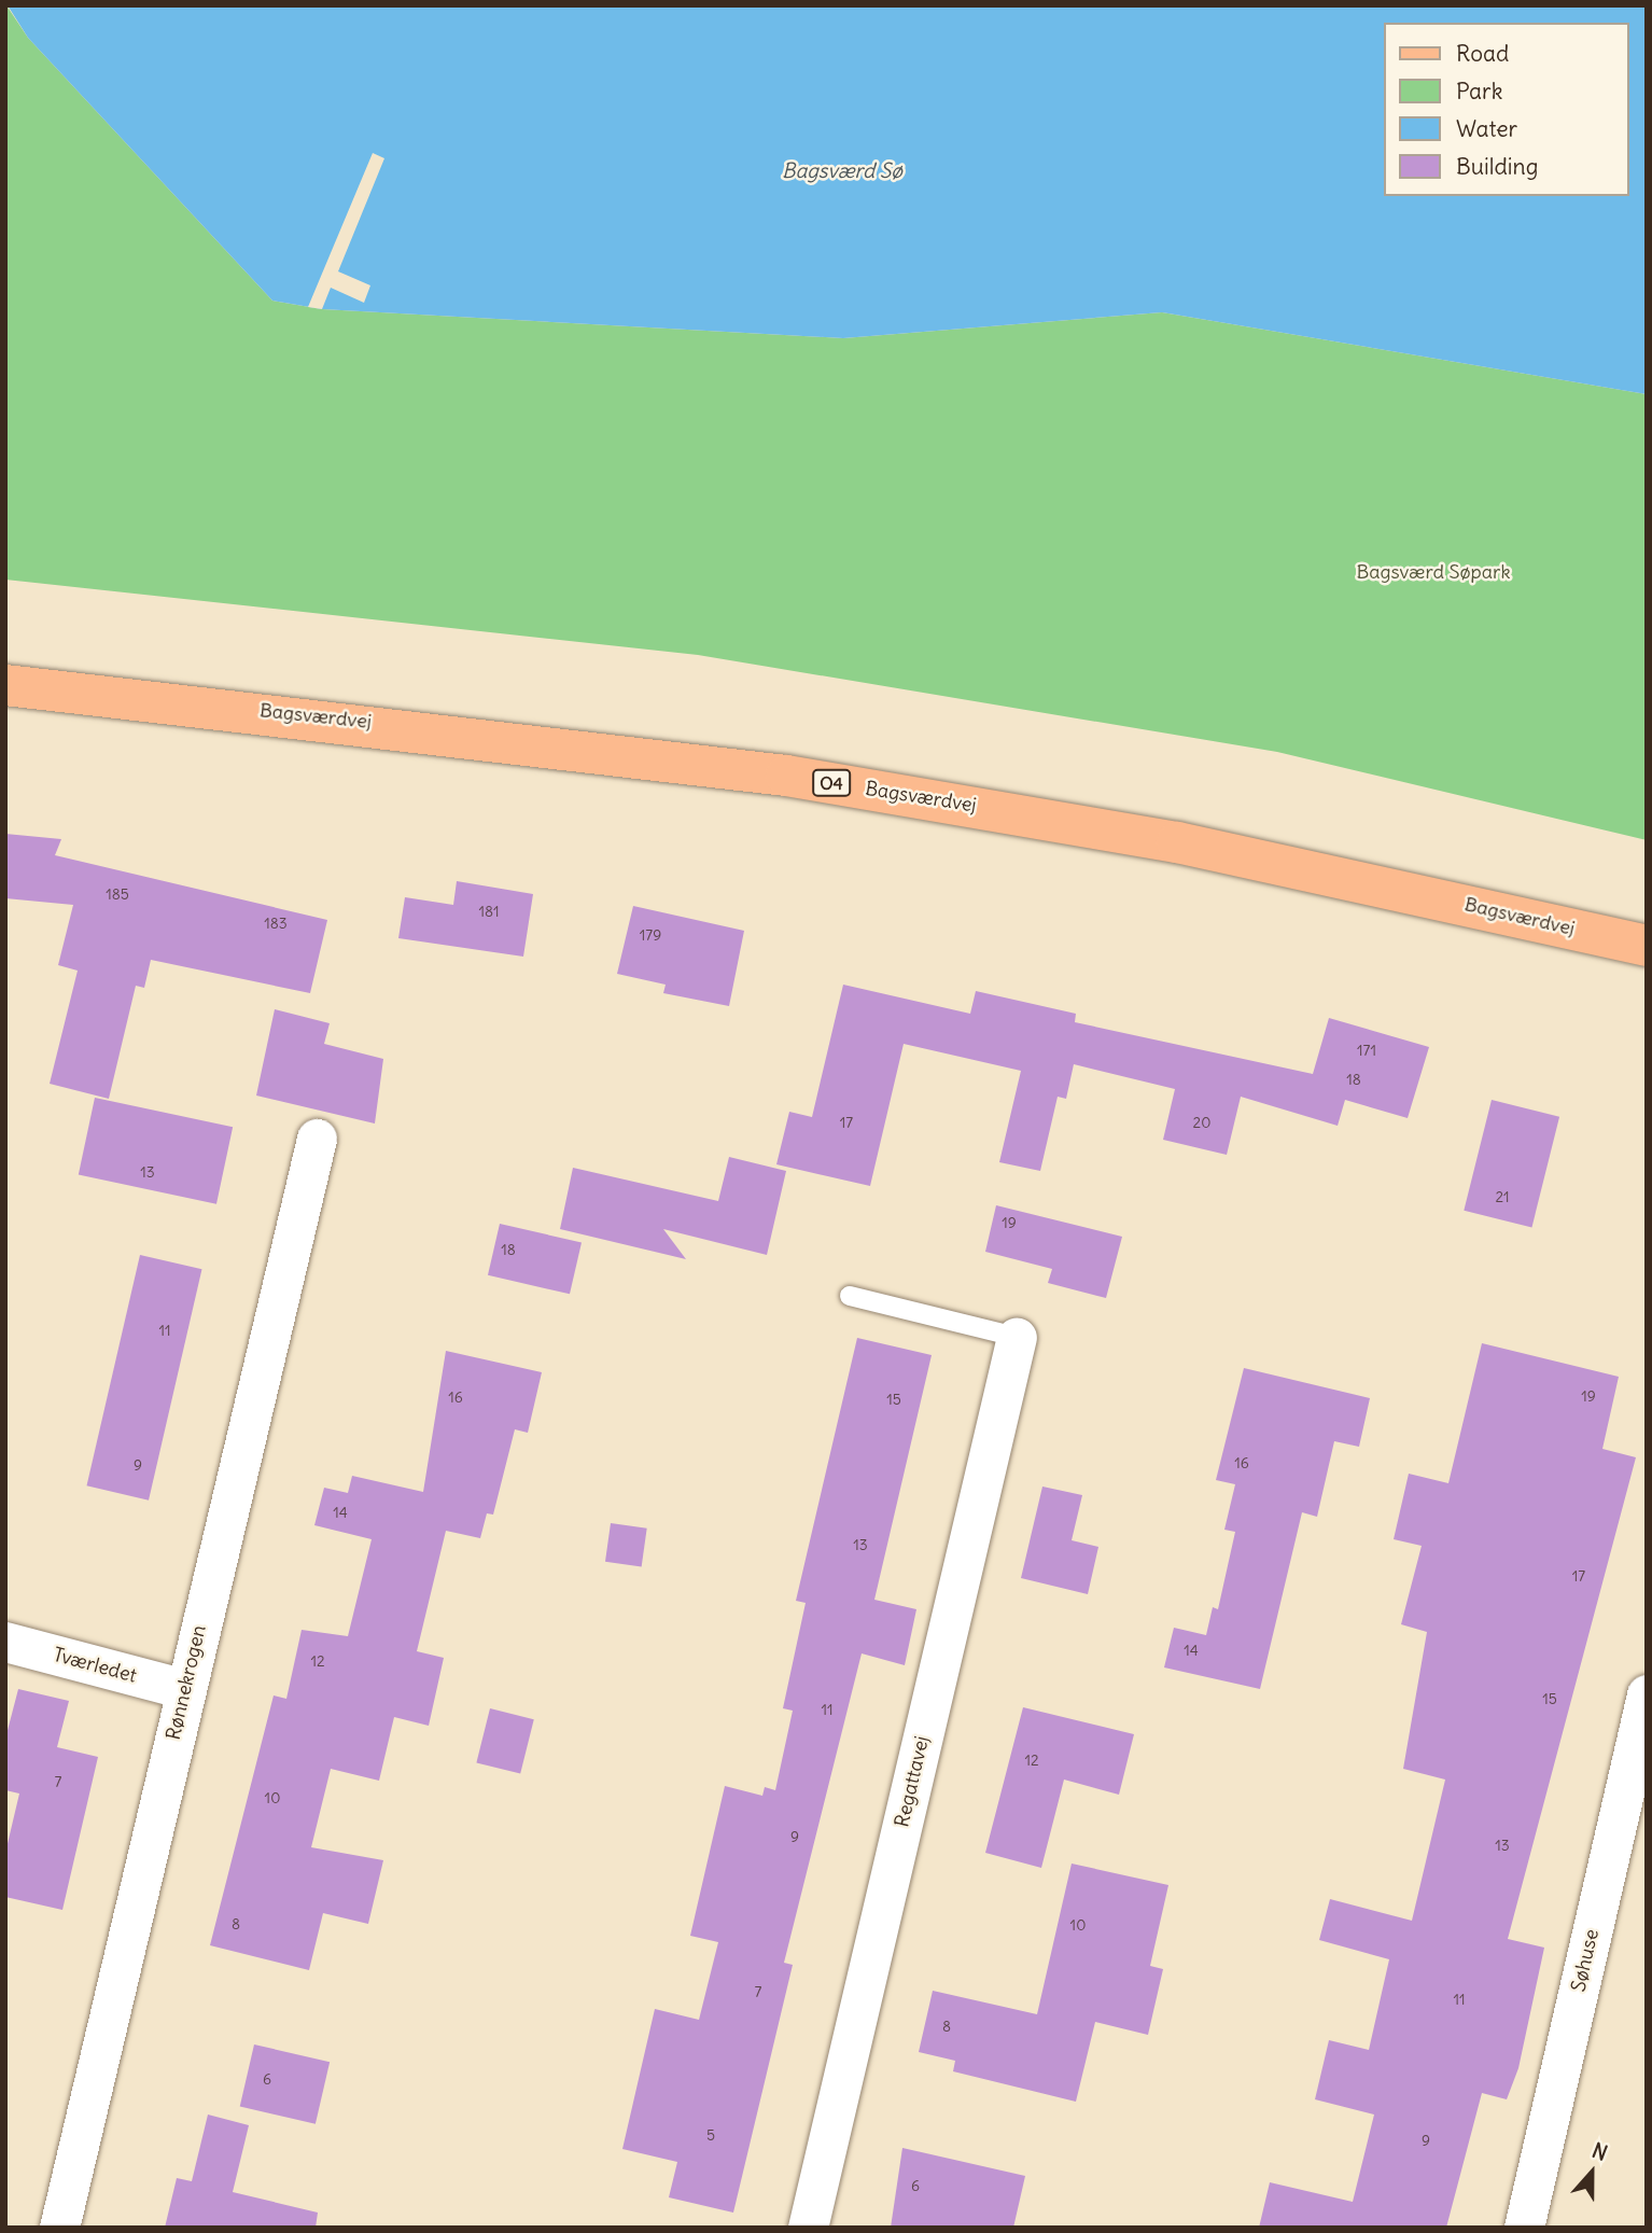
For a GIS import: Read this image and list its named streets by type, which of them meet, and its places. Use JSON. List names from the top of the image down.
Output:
{
  "streets": {
    "main road": ["Bagsværdvej", "O4"],
    "street": [
      "Tværledet",
      "Rønnekrogen",
      "Regattavej",
      "Søhuse"
    ]
  },
  "crossings": [
    ["Tværledet", "Rønnekrogen"]
  ],
  "water": ["Bagsværd Sø"],
  "parks": ["Bagsværd Søpark"],
  "house_numbers": [
    "185",
    "181",
    "183",
    "179",
    "171",
    "18",
    "17",
    "20",
    "13",
    "21",
    "19",
    "18",
    "11",
    "19",
    "16",
    "15",
    "16",
    "9",
    "14",
    "13",
    "17",
    "14",
    "12",
    "15",
    "11",
    "12",
    "7",
    "10",
    "9",
    "13",
    "8",
    "10",
    "7",
    "11",
    "8",
    "6",
    "5",
    "9",
    "6"
  ],
  "legend": [
    "Road",
    "Park",
    "Water",
    "Building"
  ],
  "north": "top"
}
